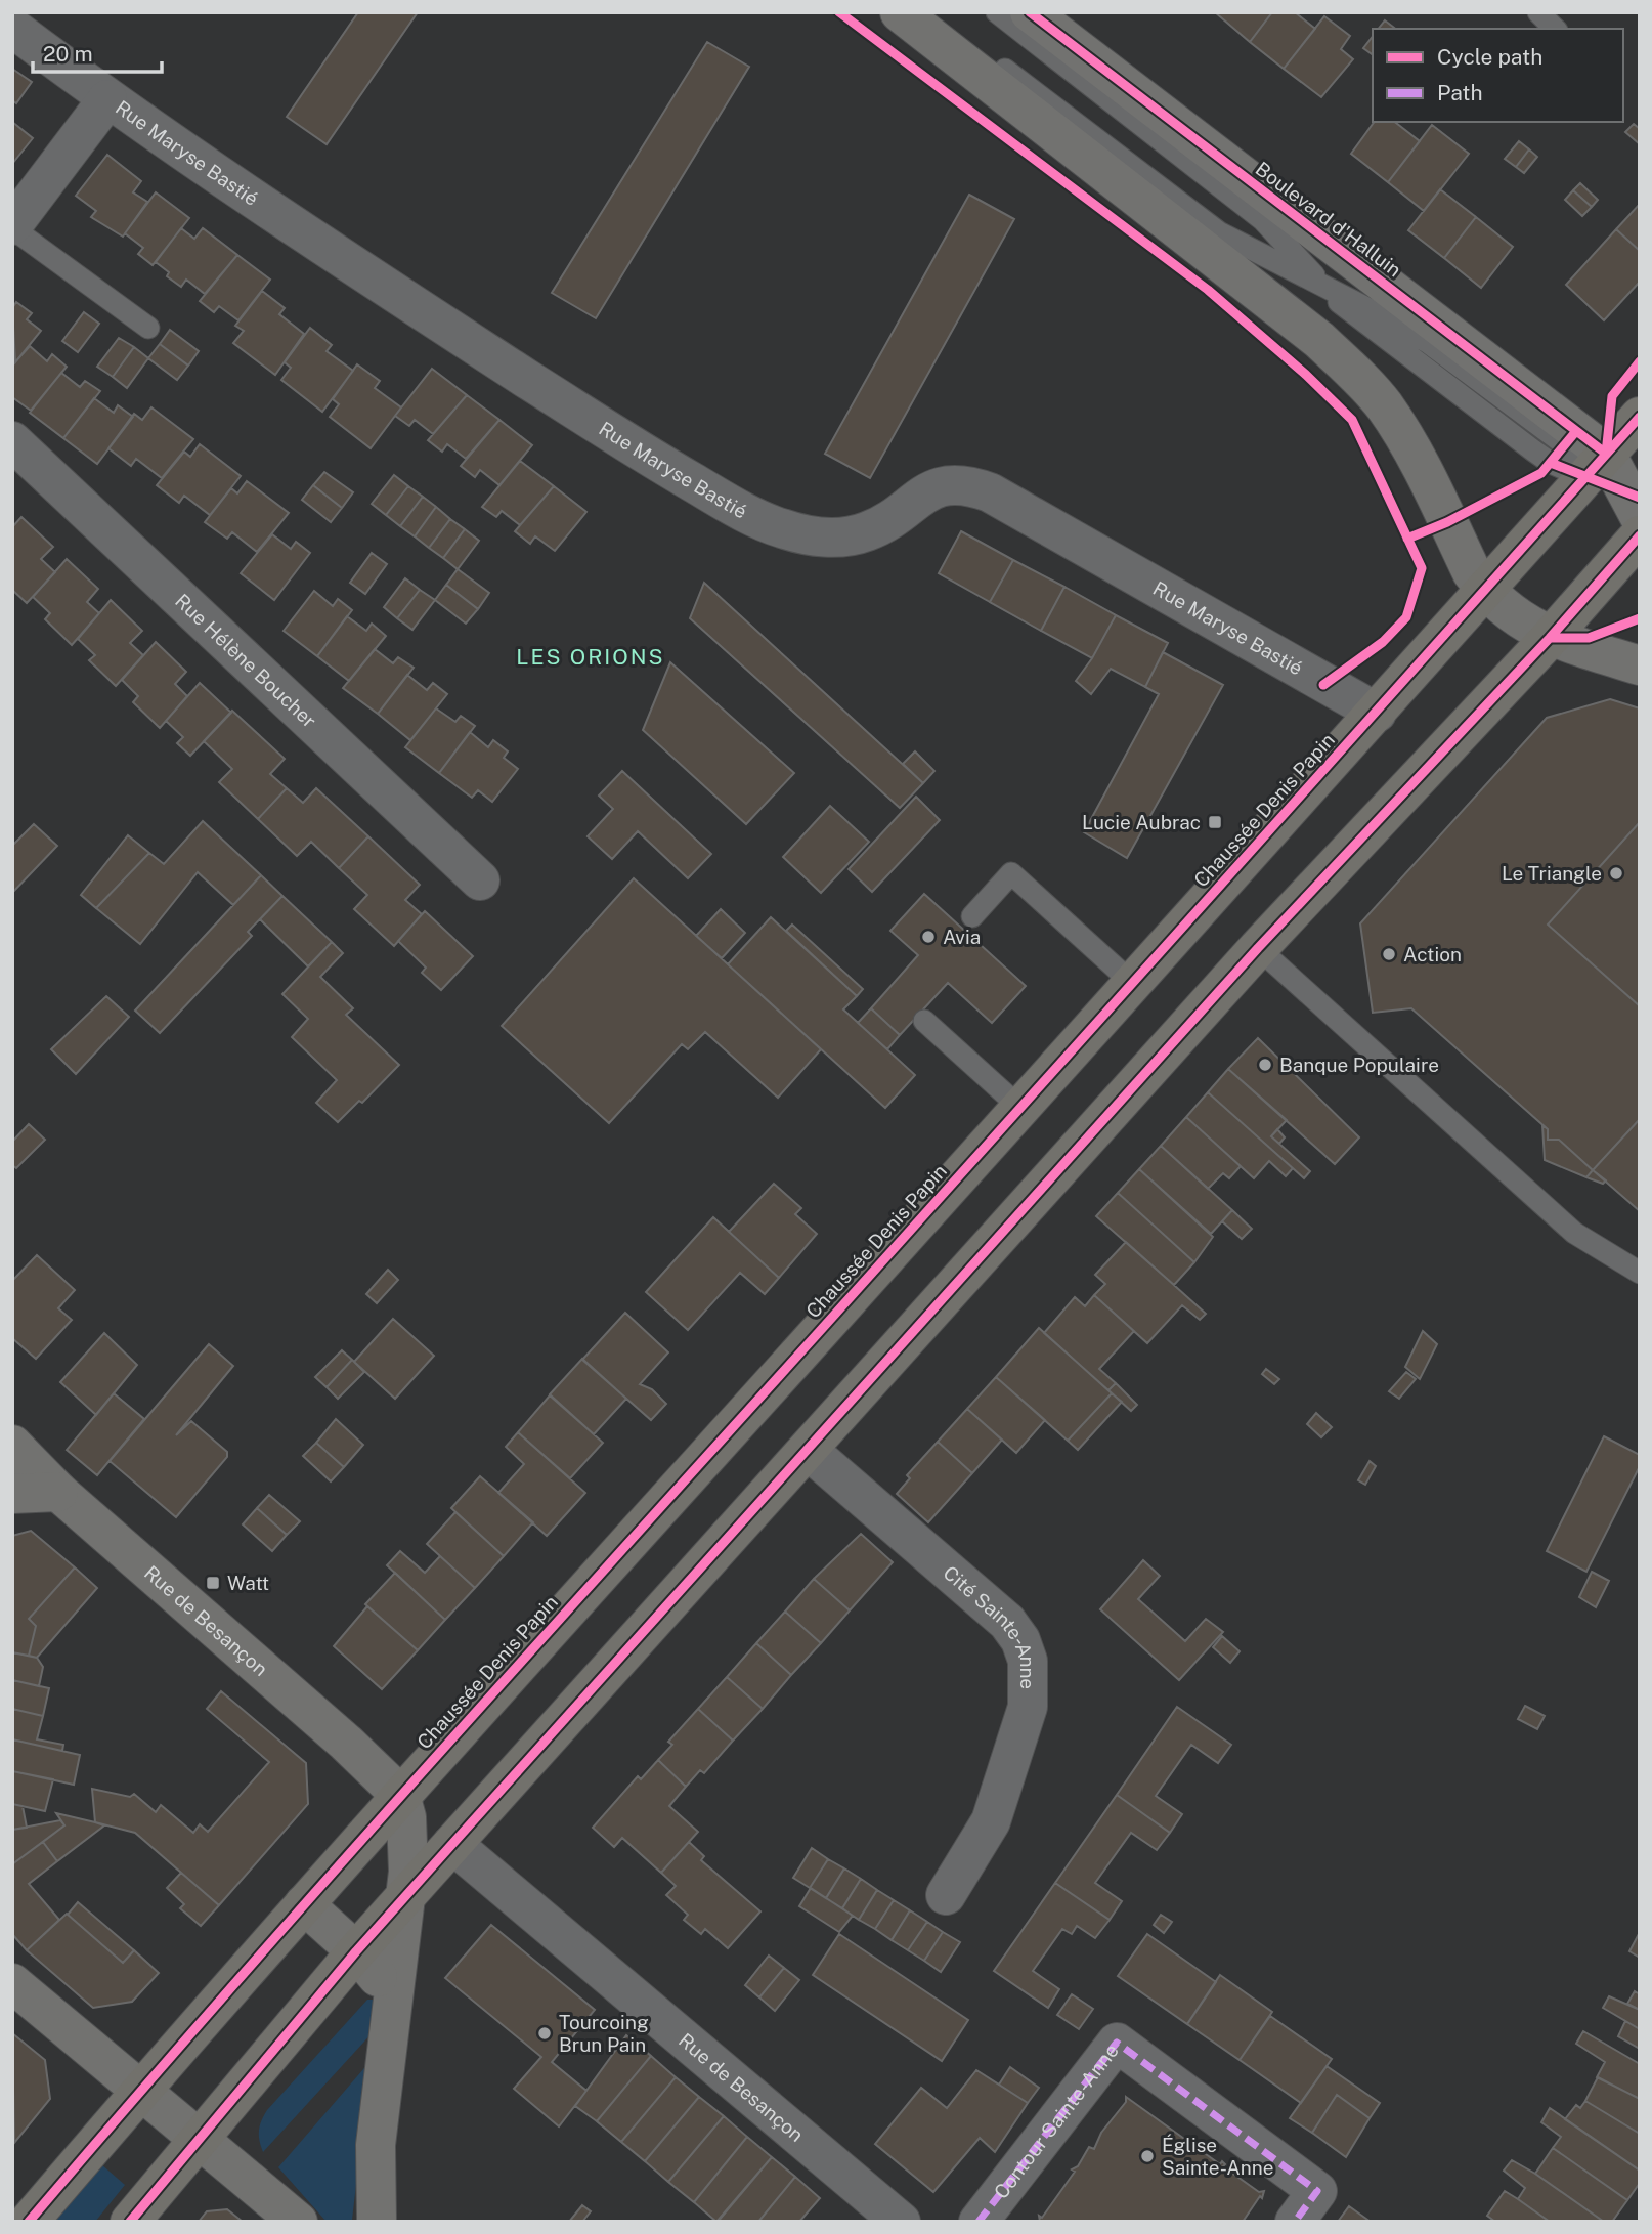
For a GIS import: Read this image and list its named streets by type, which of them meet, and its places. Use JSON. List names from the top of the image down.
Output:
{
  "streets": {
    "main road": ["Boulevard d'Halluin", "Chaussée Denis Papin", "Rue de Besançon"],
    "street": [
      "Rue Maryse Bastié",
      "Rue Hélène Boucher",
      "Cité Sainte-Anne",
      "Contour Sainte-Anne"
    ]
  },
  "crossings": [
    ["Rue Maryse Bastié", "Chaussée Denis Papin"],
    ["Boulevard d'Halluin", "Chaussée Denis Papin"],
    ["Chaussée Denis Papin", "Rue de Besançon"]
  ],
  "districts": ["LES ORIONS"],
  "places": {
    "transit": ["Lucie Aubrac", "Watt"],
    "other": [
      "Le Triangle",
      "Avia",
      "Action",
      "Banque Populaire",
      "Tourcoing Brun Pain",
      "Église Sainte-Anne"
    ]
  },
  "legend": ["Cycle path", "Path"],
  "scale_bar": "20 m"
}
